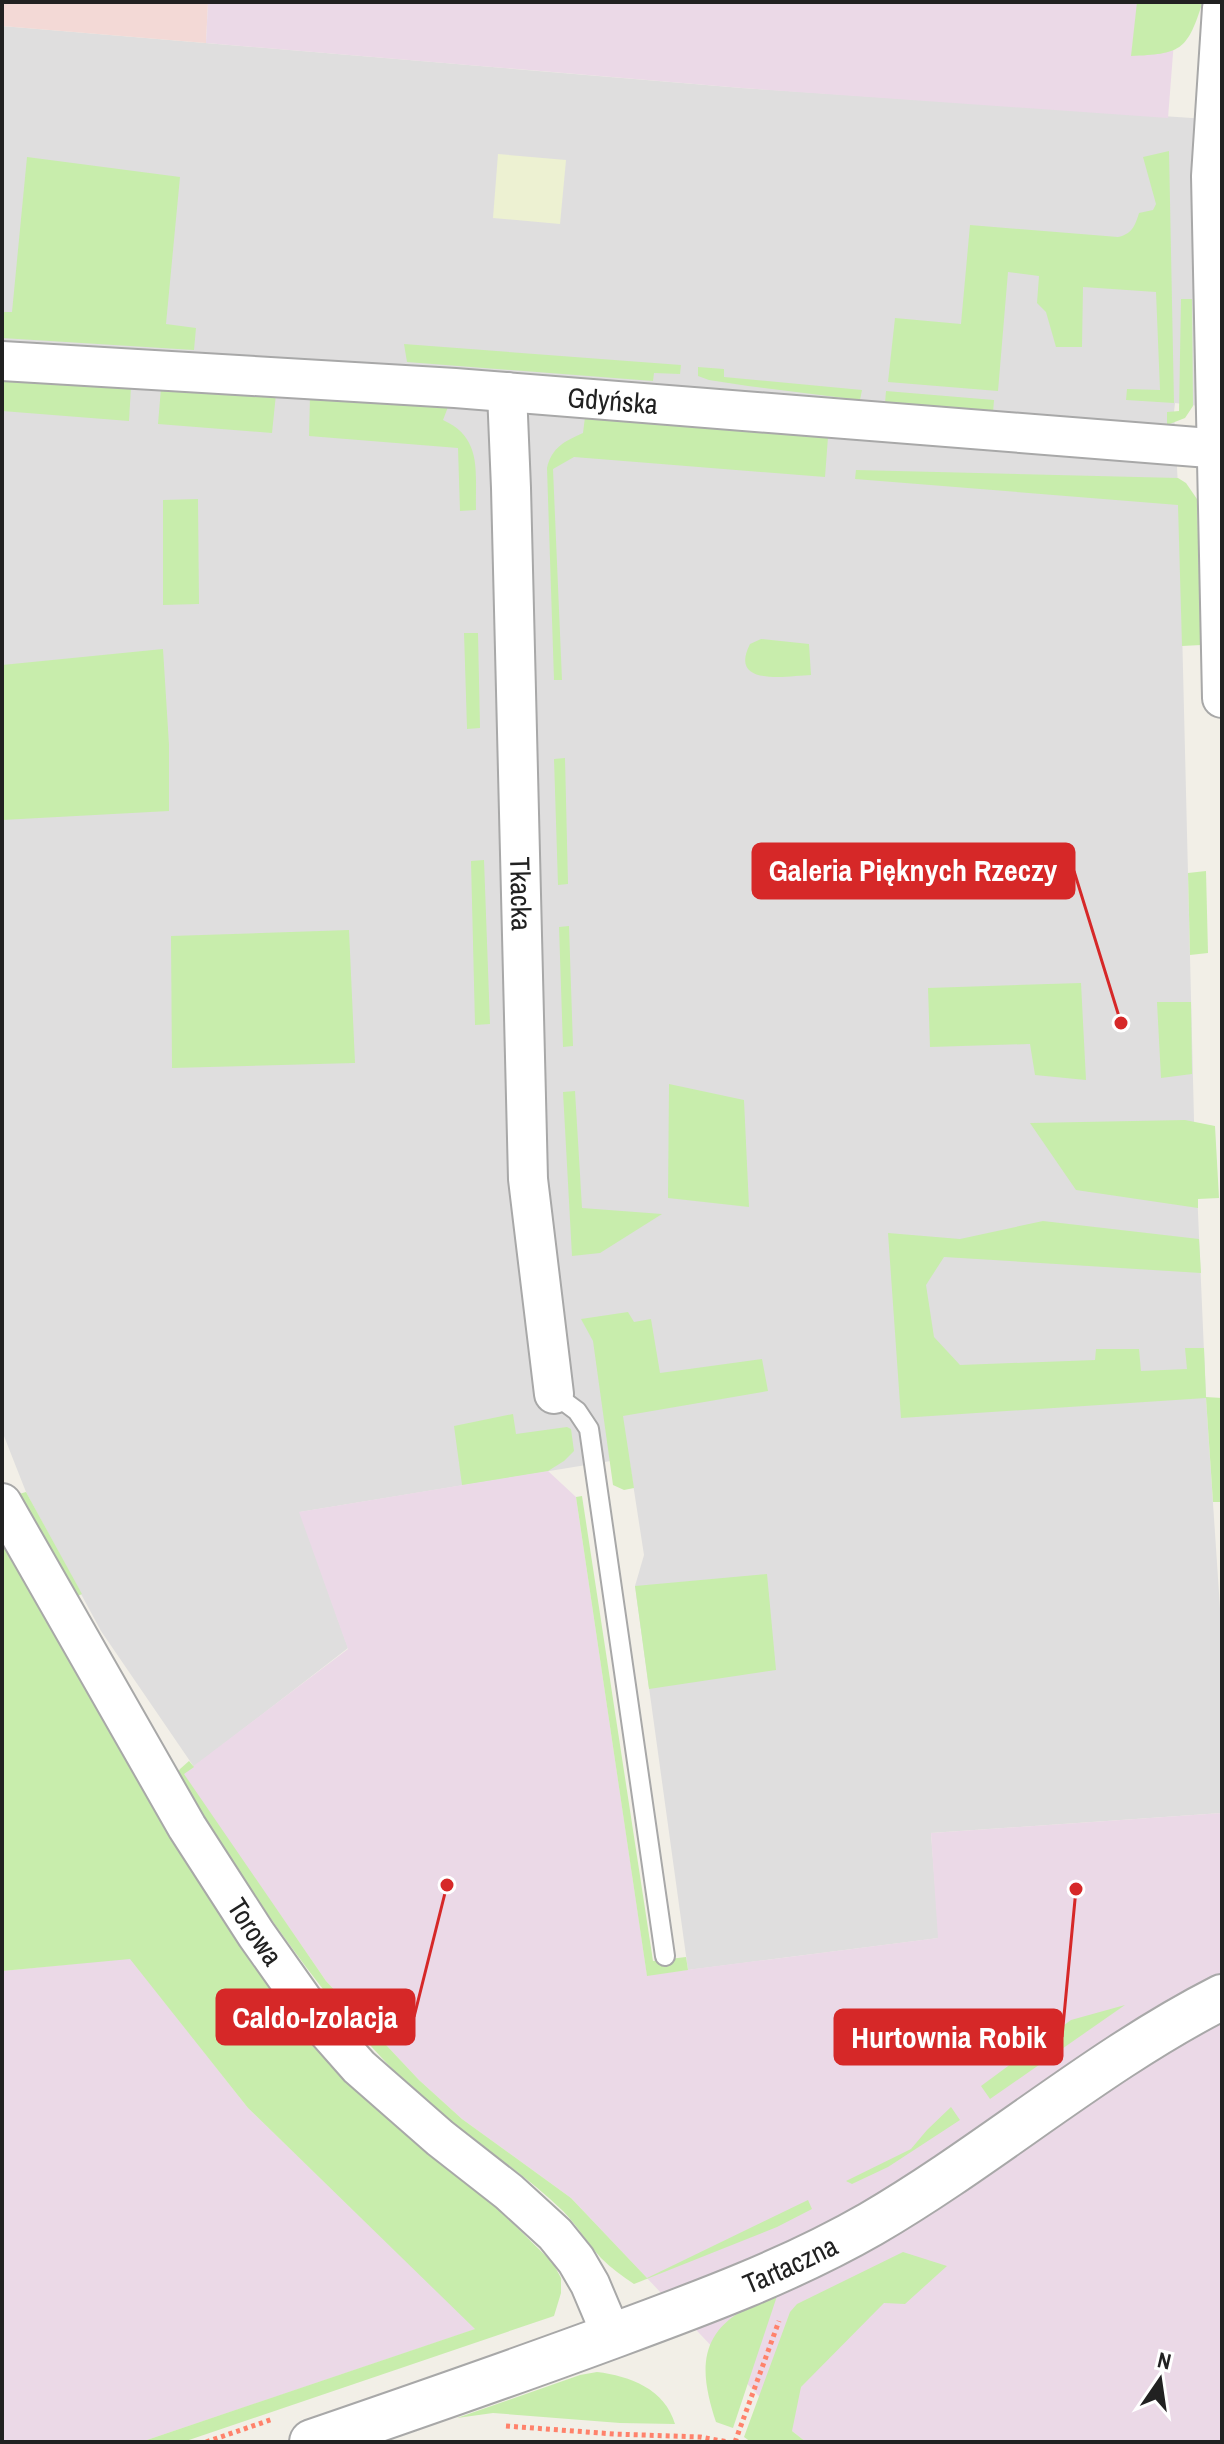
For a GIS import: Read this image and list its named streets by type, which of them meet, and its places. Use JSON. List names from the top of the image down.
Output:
{
  "streets": {
    "street": [
      "Gdyńska",
      "Tkacka",
      "Torowa",
      "Tartaczna"
    ]
  },
  "crossings": [
    ["Gdyńska", "Tkacka"],
    ["Torowa", "Tartaczna"]
  ],
  "places": ["Galeria Pięknych Rzeczy", "Caldo-Izolacja", "Hurtownia Robik"],
  "north": "top"
}
